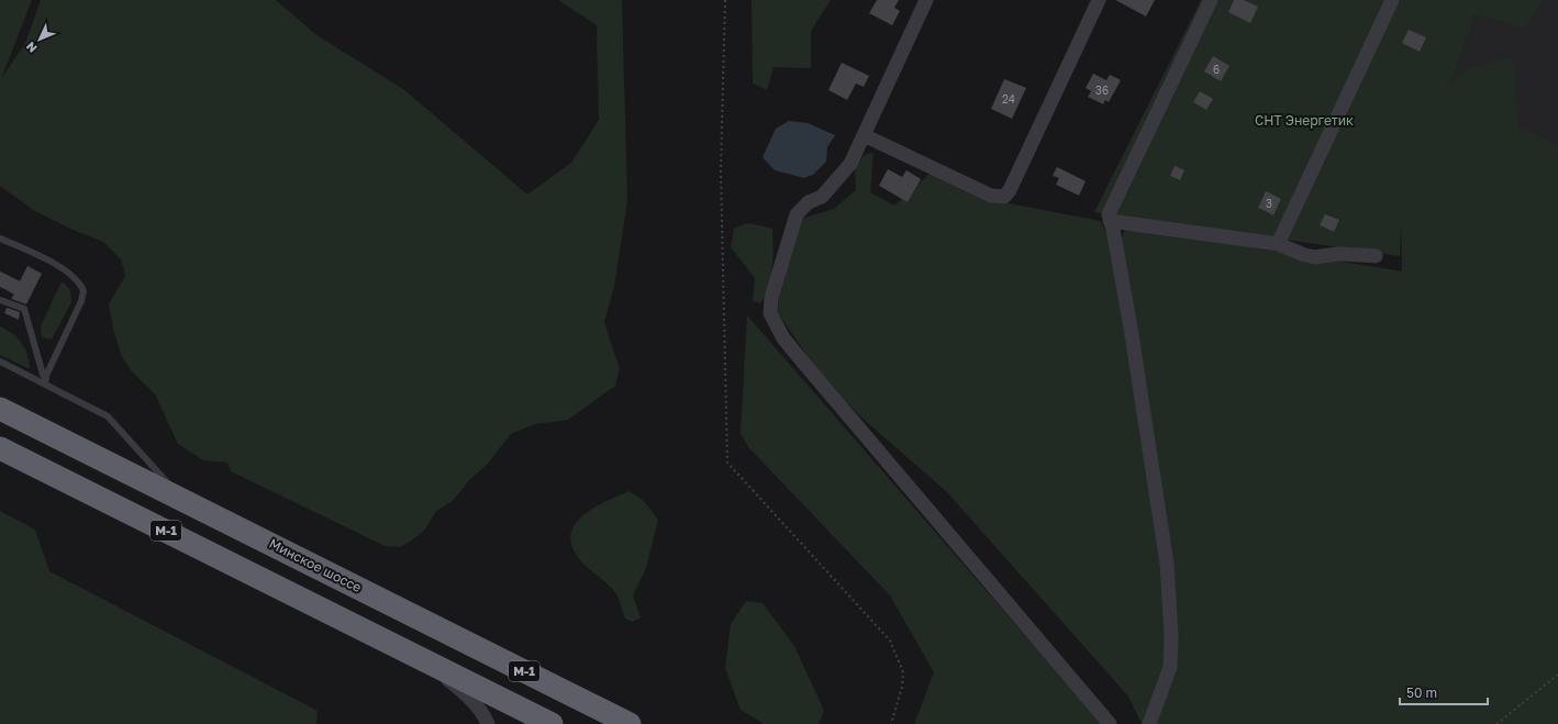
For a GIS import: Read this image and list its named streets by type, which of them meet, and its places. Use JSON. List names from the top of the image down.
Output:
{
  "streets": {
    "highway": ["М-1", "Минское шоссе"]
  },
  "parks": ["СНТ Энергетик"],
  "house_numbers": [
    "6",
    "36",
    "24",
    "3"
  ],
  "scale_bar": "50 m",
  "north": "bottom left"
}
